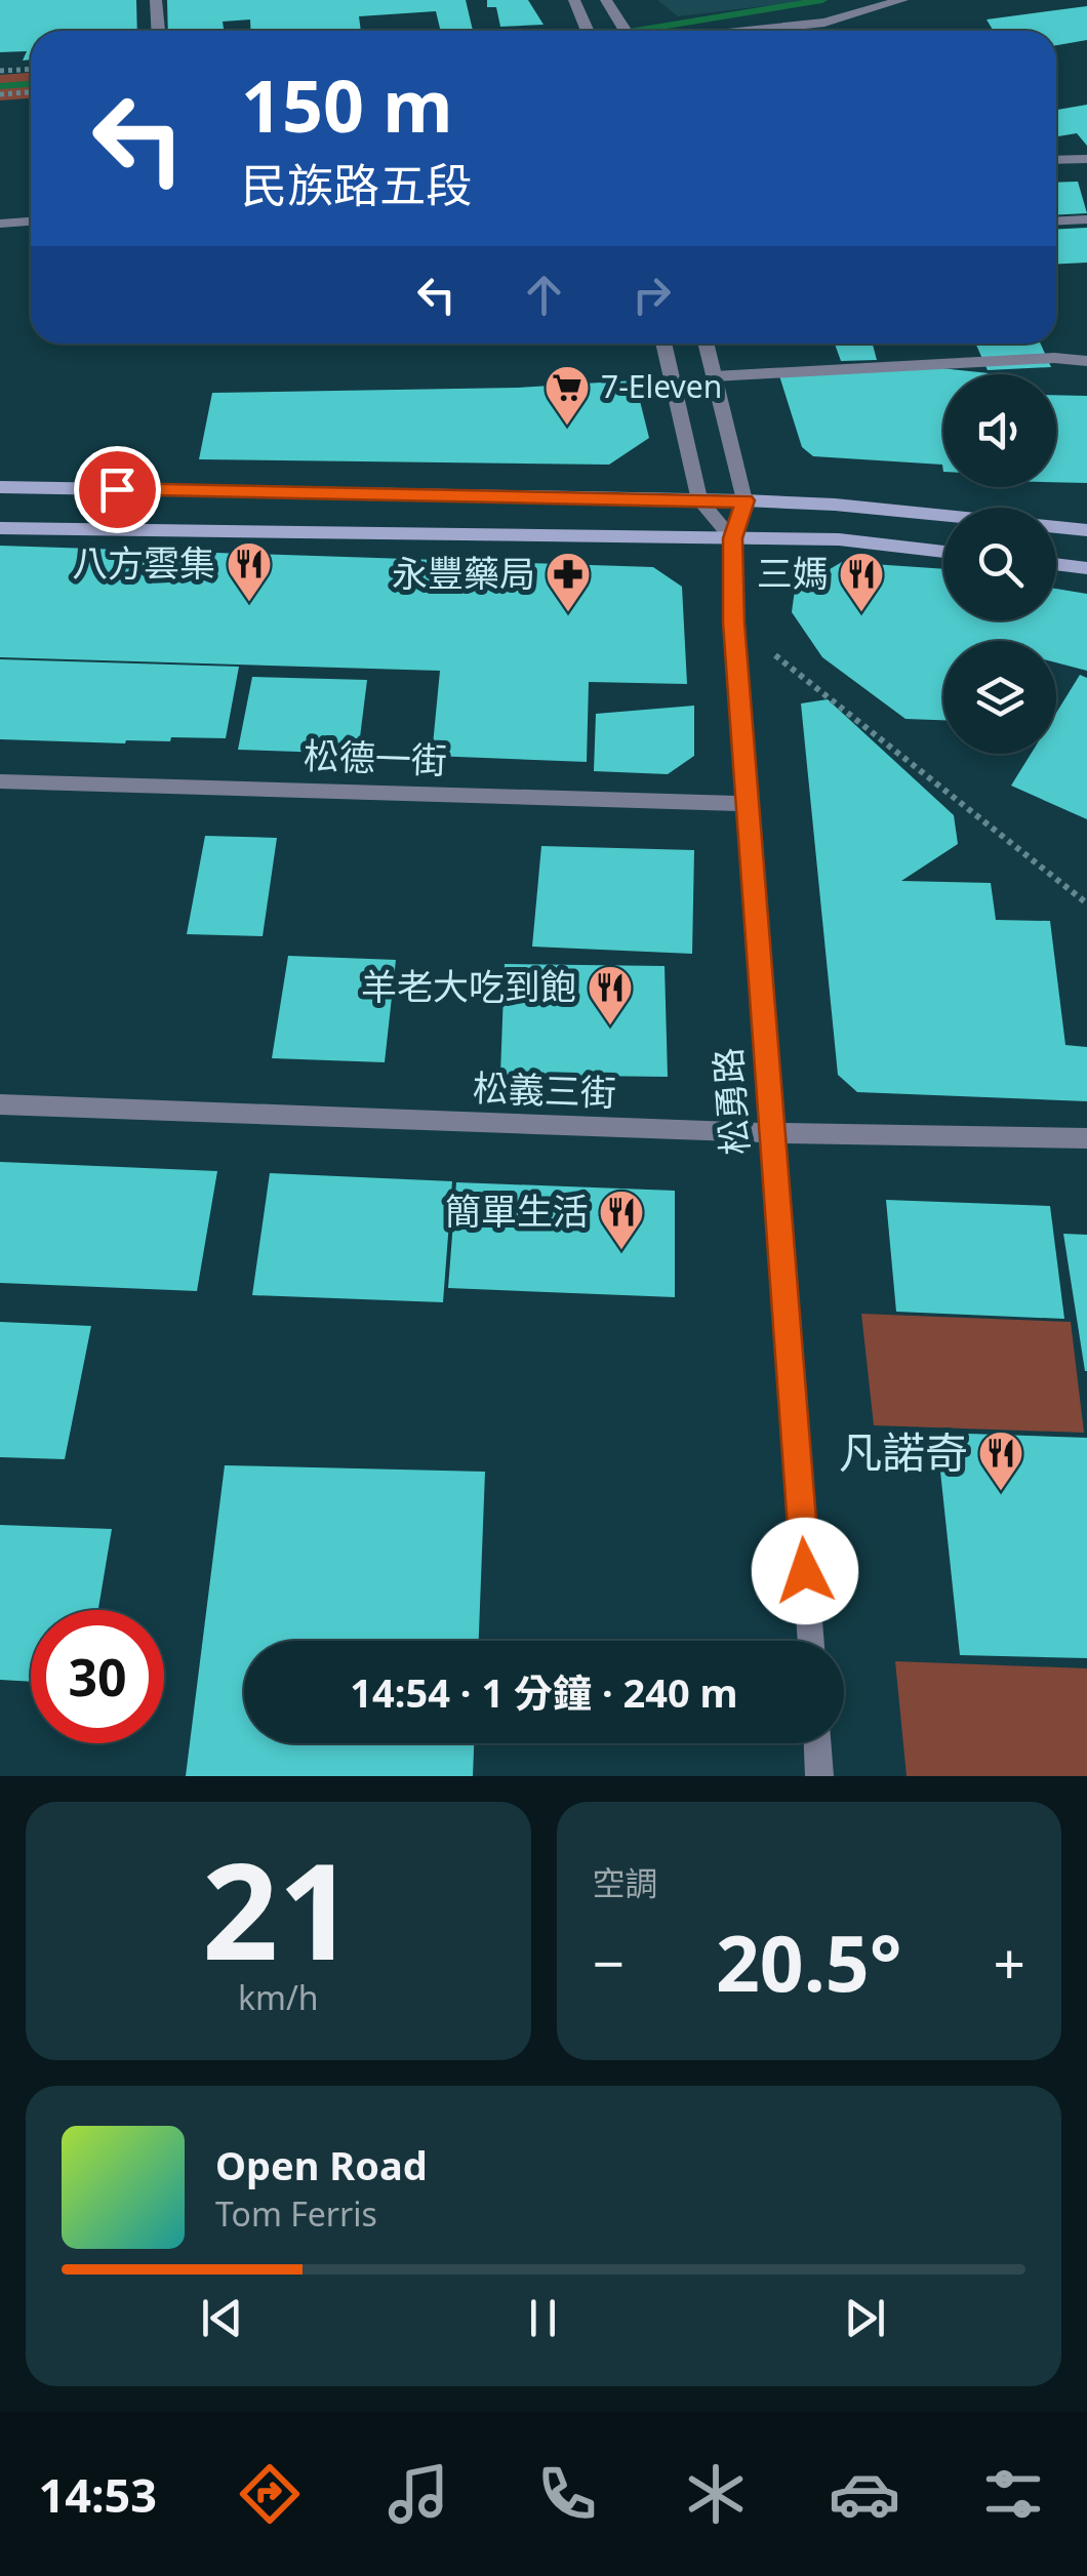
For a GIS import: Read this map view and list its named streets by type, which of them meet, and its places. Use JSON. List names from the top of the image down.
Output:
{
  "streets": {
    "street": ["松德一街", "松義三街", "松勇路"]
  },
  "crossings": [
    ["松德一街", "松勇路"],
    ["松義三街", "松勇路"]
  ],
  "places": {
    "supermarket": ["7-Eleven"],
    "restaurant": [
      "八方雲集",
      "三媽",
      "羊老大吃到飽",
      "簡單生活",
      "凡諾奇"
    ],
    "pharmacy": ["永豐藥局"]
  },
  "page": {
    "turn": ["150 m", "民族路五段"],
    "limit": "30",
    "trip": "14:54 · 1 分鐘 · 240 m",
    "tile": [
      ["21", "km/h"],
      "空調"
    ],
    "heat": ["−", "20.5°", "+"],
    "song": ["Open Road", "Tom Ferris"],
    "tabs": "14:53"
  }
}
